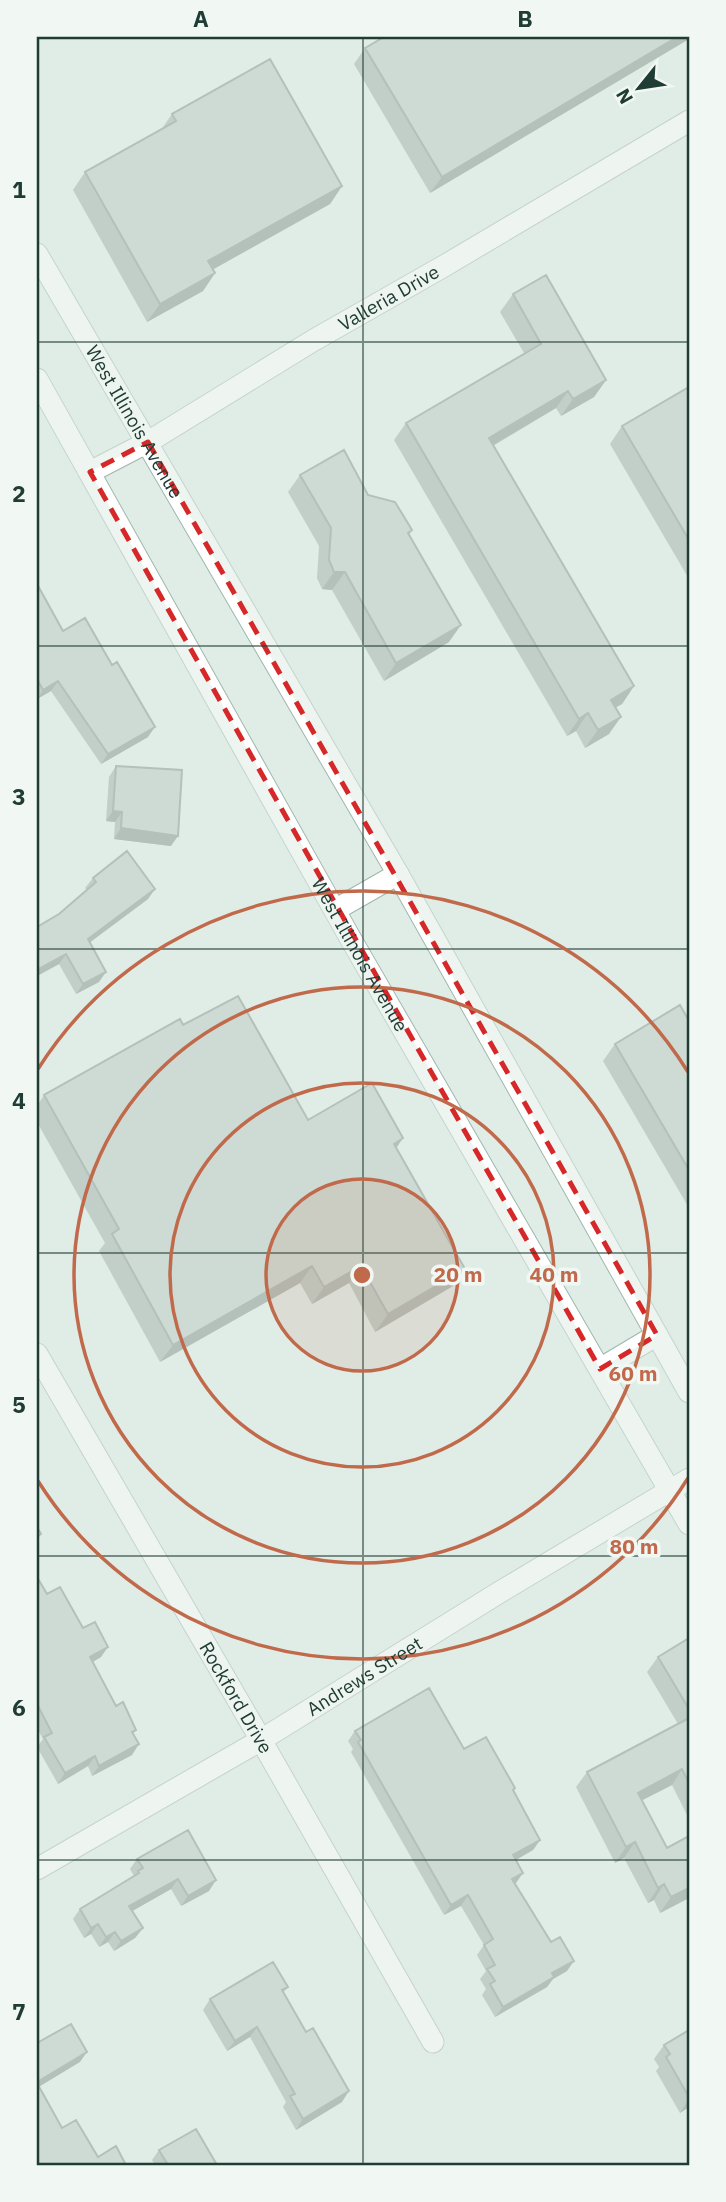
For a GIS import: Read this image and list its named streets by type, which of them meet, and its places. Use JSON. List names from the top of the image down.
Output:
{
  "streets": {
    "main road": [
      "Valleria Drive",
      "West Illinois Avenue",
      "Andrews Street",
      "Rockford Drive"
    ]
  },
  "crossings": [
    ["Valleria Drive", "West Illinois Avenue"],
    ["West Illinois Avenue", "Andrews Street"],
    ["Andrews Street", "Rockford Drive"]
  ],
  "north": "bottom left",
  "grid": {
    "columns": ["A", "B"],
    "rows": [
      "1",
      "2",
      "3",
      "4",
      "5",
      "6",
      "7"
    ]
  },
  "rings": [
    "20 m",
    "40 m",
    "60 m",
    "80 m"
  ]
}
